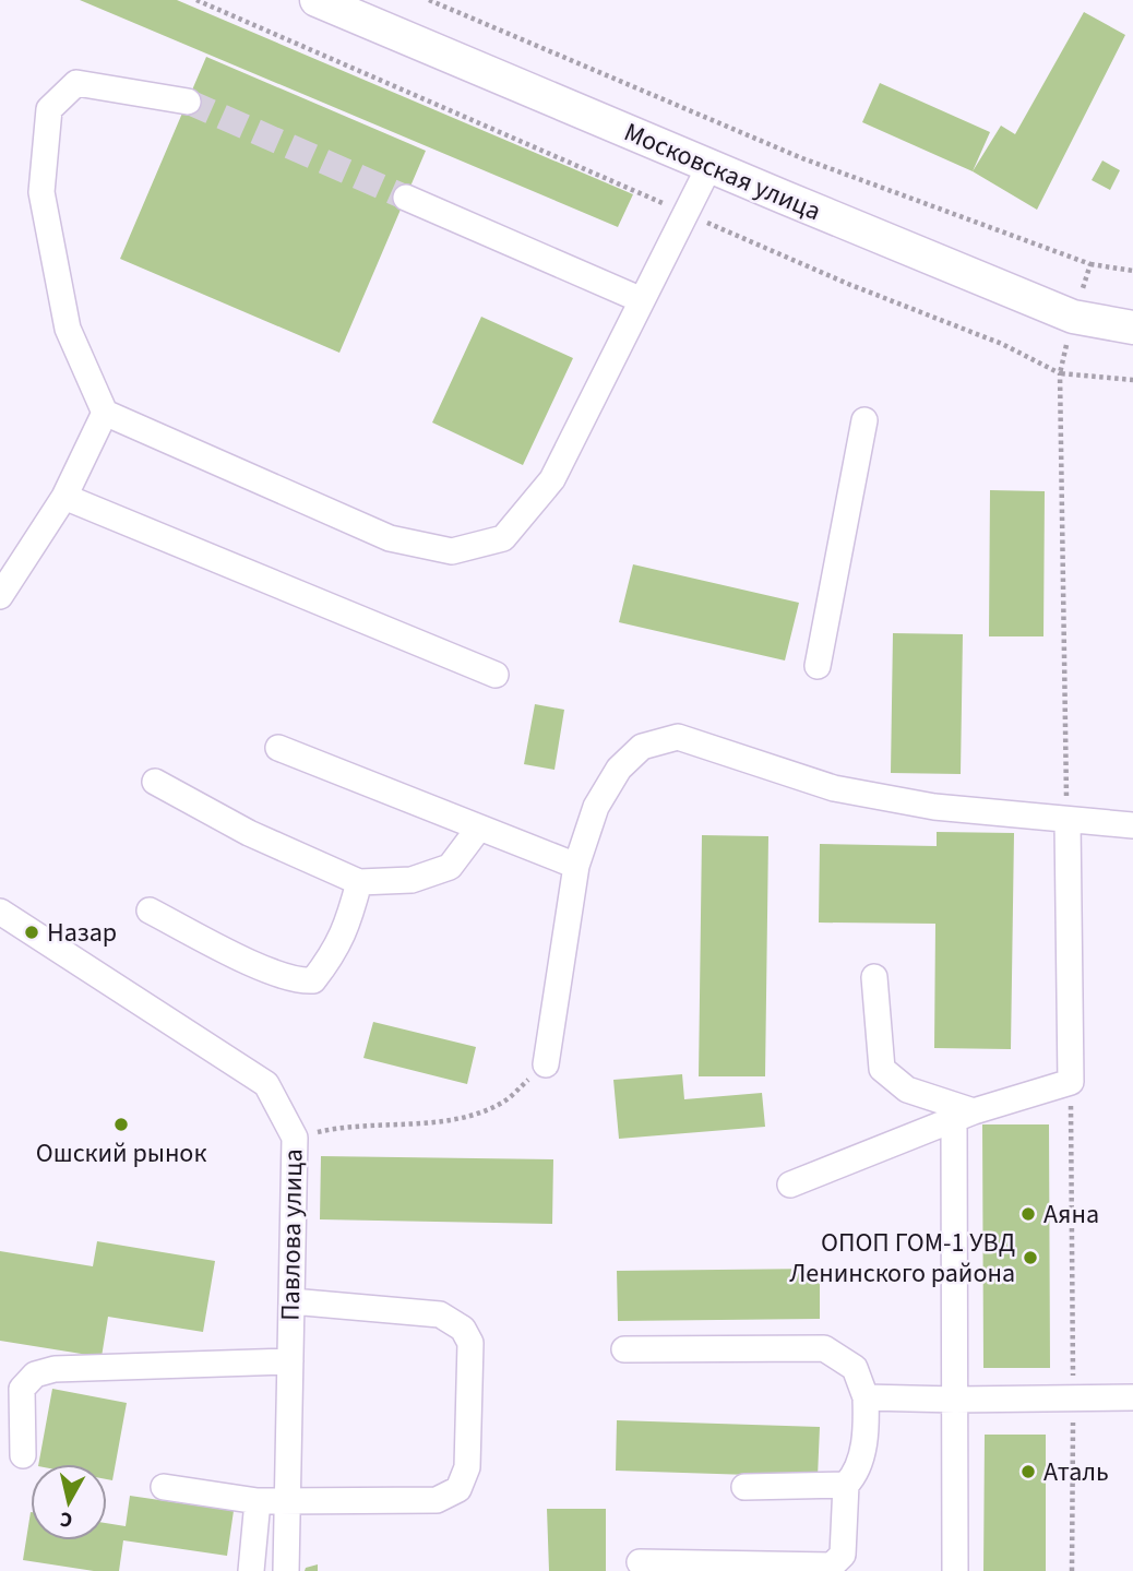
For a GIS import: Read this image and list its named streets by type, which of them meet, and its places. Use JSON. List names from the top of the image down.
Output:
{
  "streets": {
    "main road": ["Московская улица"],
    "street": ["Павлова улица"]
  },
  "places": [
    "Назар",
    "Ошский рынок",
    "Аяна",
    "ОПОП ГОМ-1 УВД Ленинского района",
    "Аталь"
  ],
  "north": "bottom"
}
